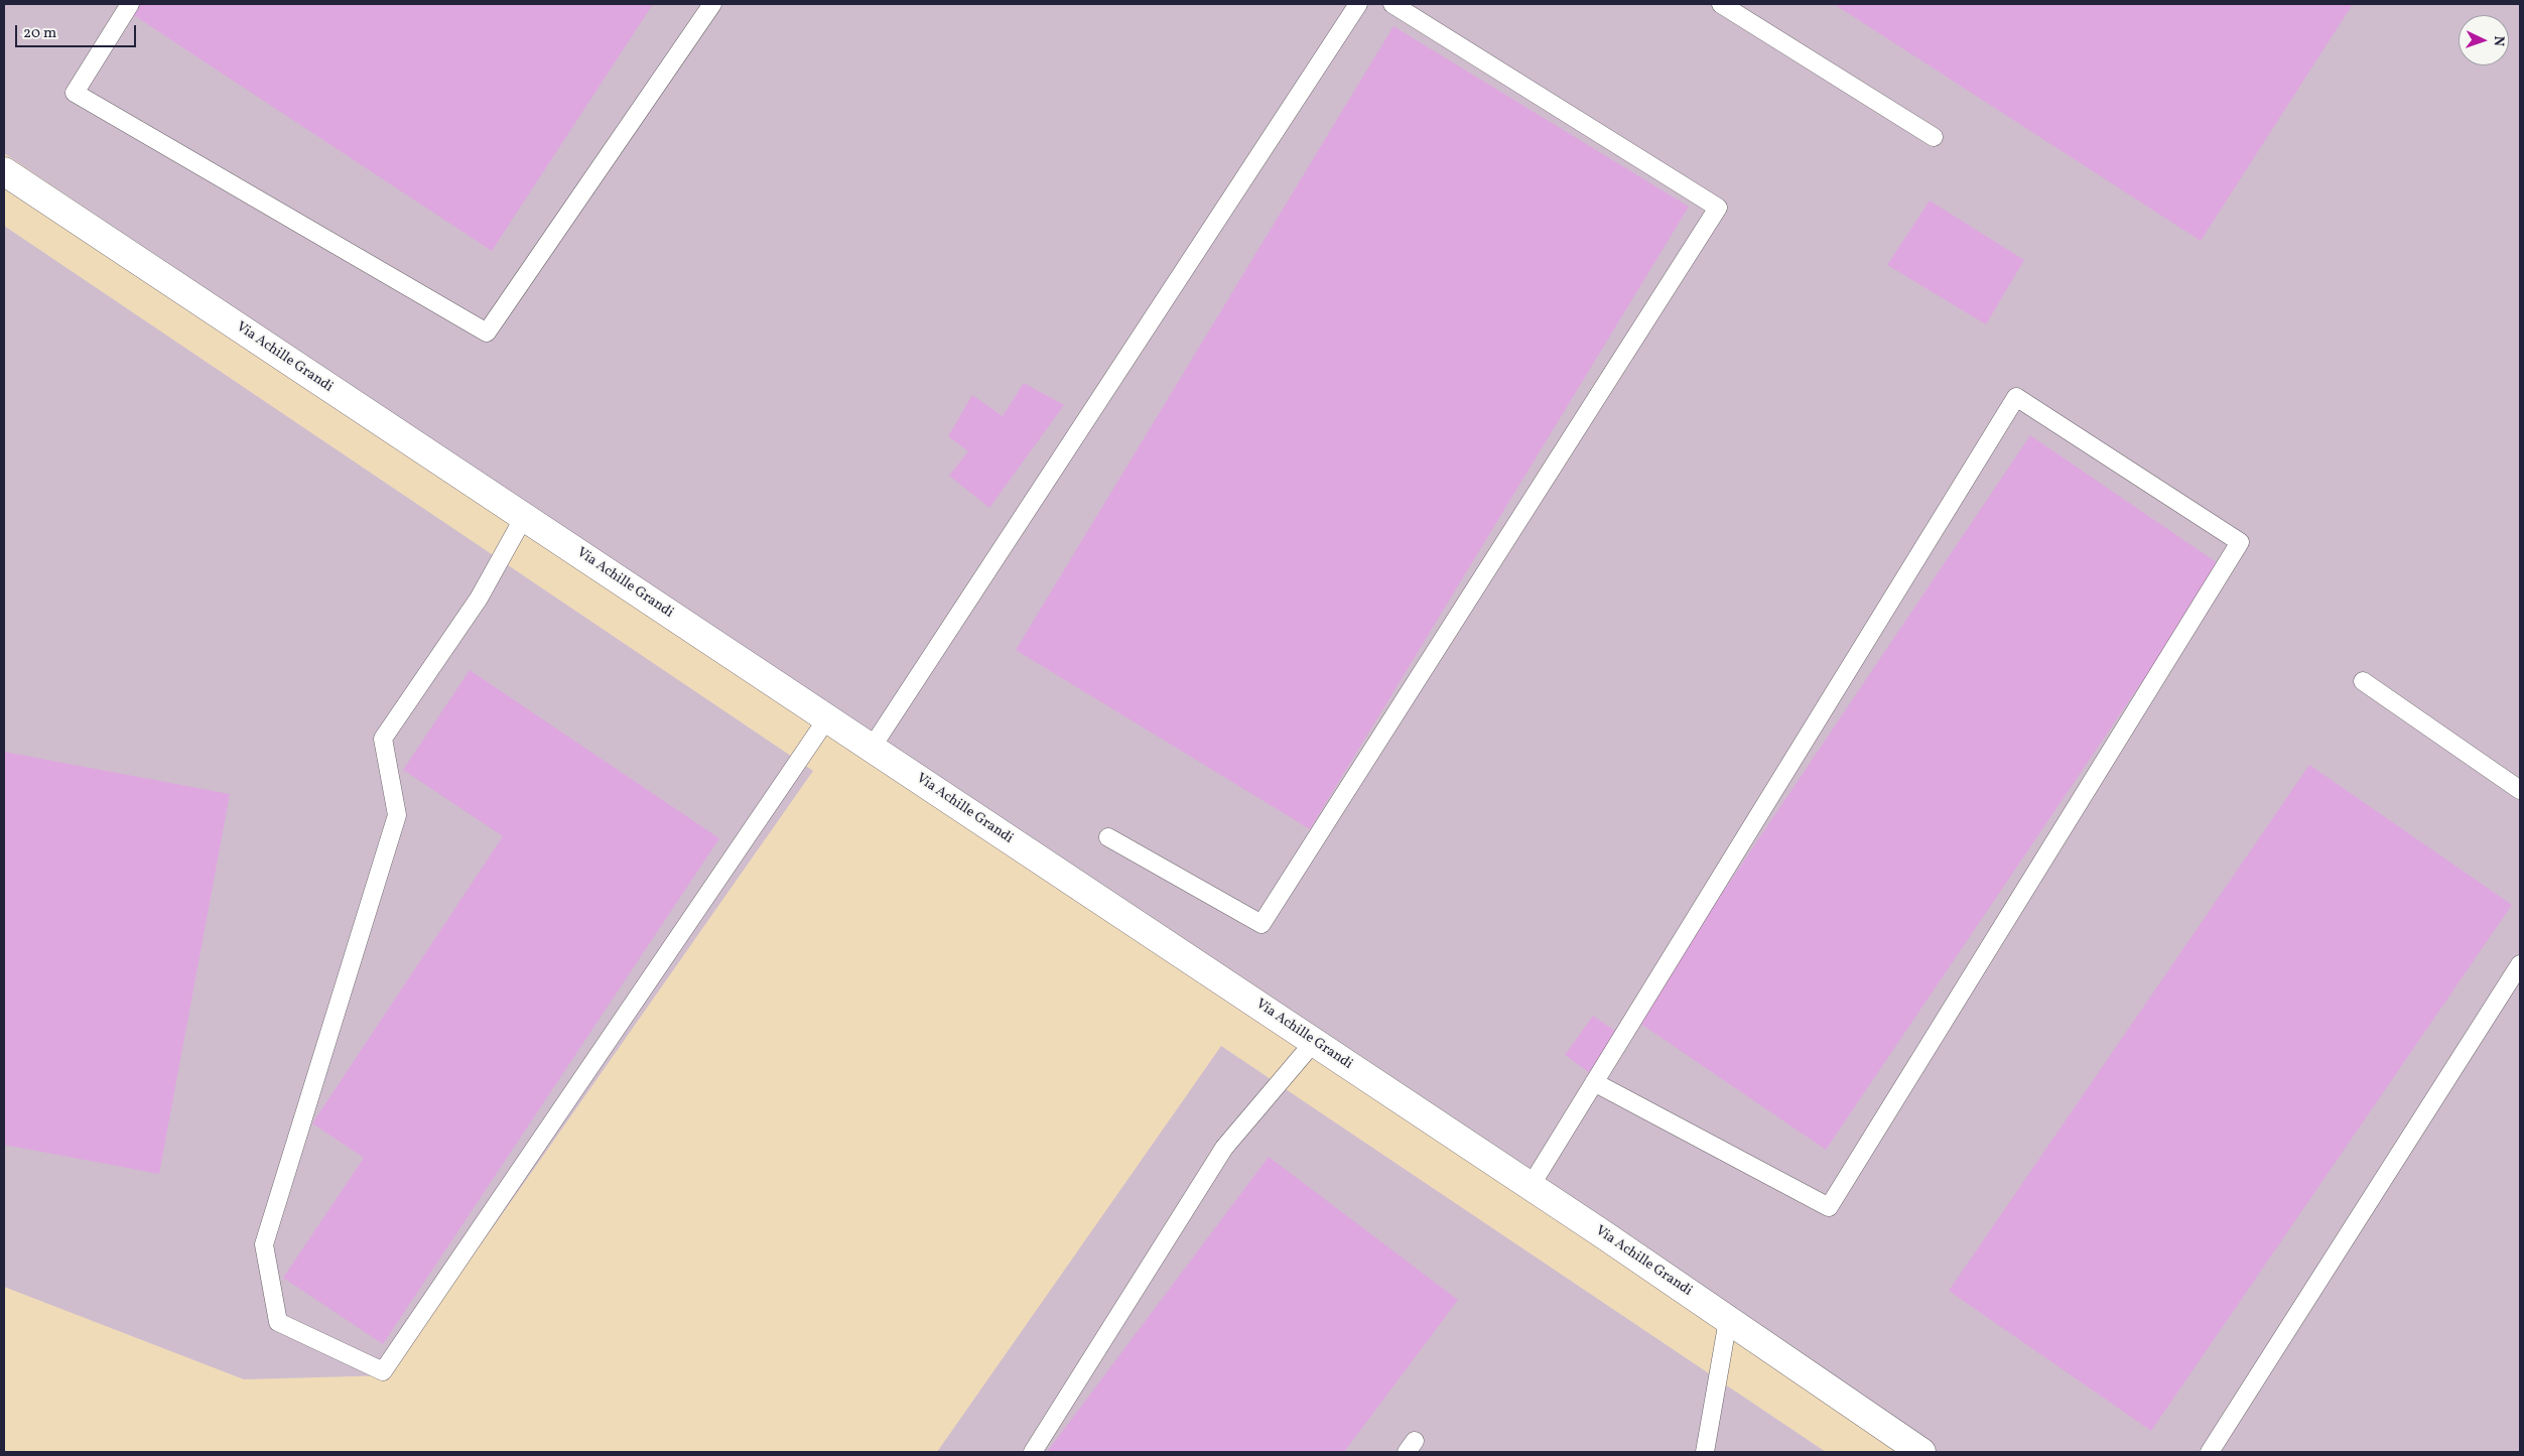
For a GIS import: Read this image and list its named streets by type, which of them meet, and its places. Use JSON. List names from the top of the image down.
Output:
{
  "streets": {
    "street": ["Via Achille Grandi"]
  },
  "scale_bar": "20 m",
  "north": "right"
}
